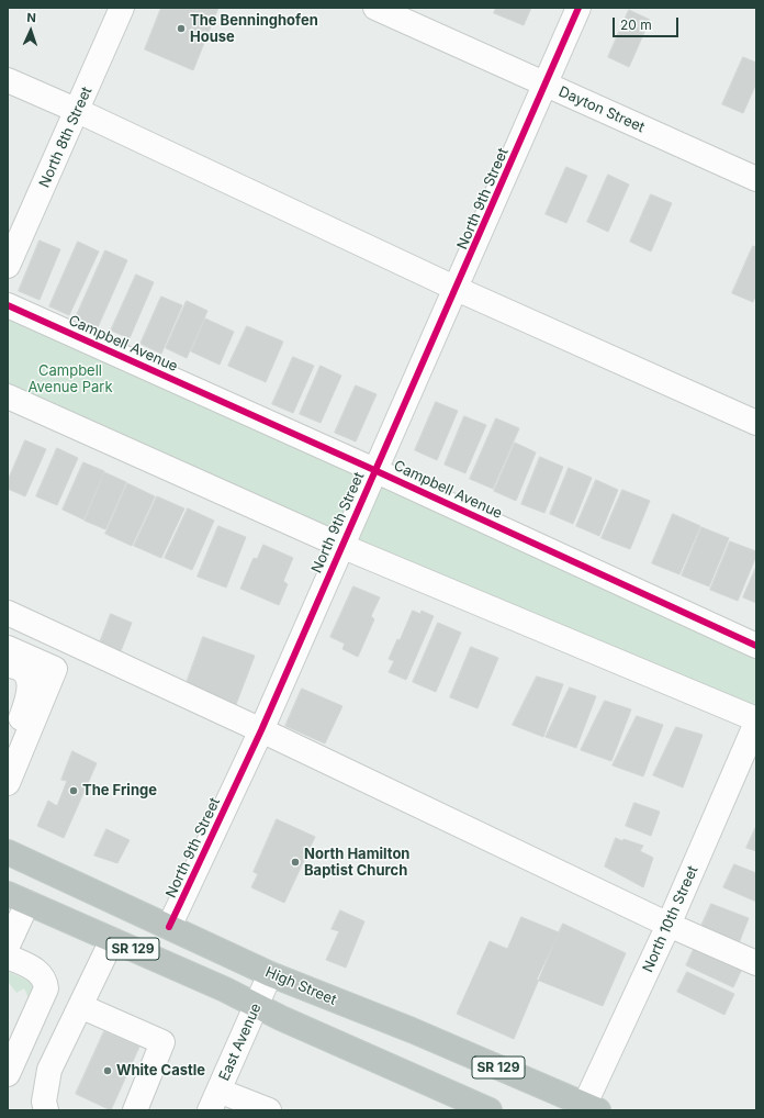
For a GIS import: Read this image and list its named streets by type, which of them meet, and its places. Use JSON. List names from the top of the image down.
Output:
{
  "streets": {
    "highway": ["SR 129", "High Street"],
    "street": [
      "Dayton Street",
      "North 8th Street",
      "North 9th Street",
      "Campbell Avenue",
      "North 10th Street",
      "East Avenue"
    ]
  },
  "crossings": [
    ["Dayton Street", "North 9th Street"],
    ["North 9th Street", "Campbell Avenue"],
    ["North 9th Street", "High Street"],
    ["North 10th Street", "High Street"],
    ["SR 129", "East Avenue"],
    ["High Street", "East Avenue"]
  ],
  "parks": ["Campbell Avenue Park"],
  "places": [
    "The Benninghofen House",
    "The Fringe",
    "North Hamilton Baptist Church",
    "White Castle"
  ],
  "scale_bar": "20 m",
  "north": "top"
}
